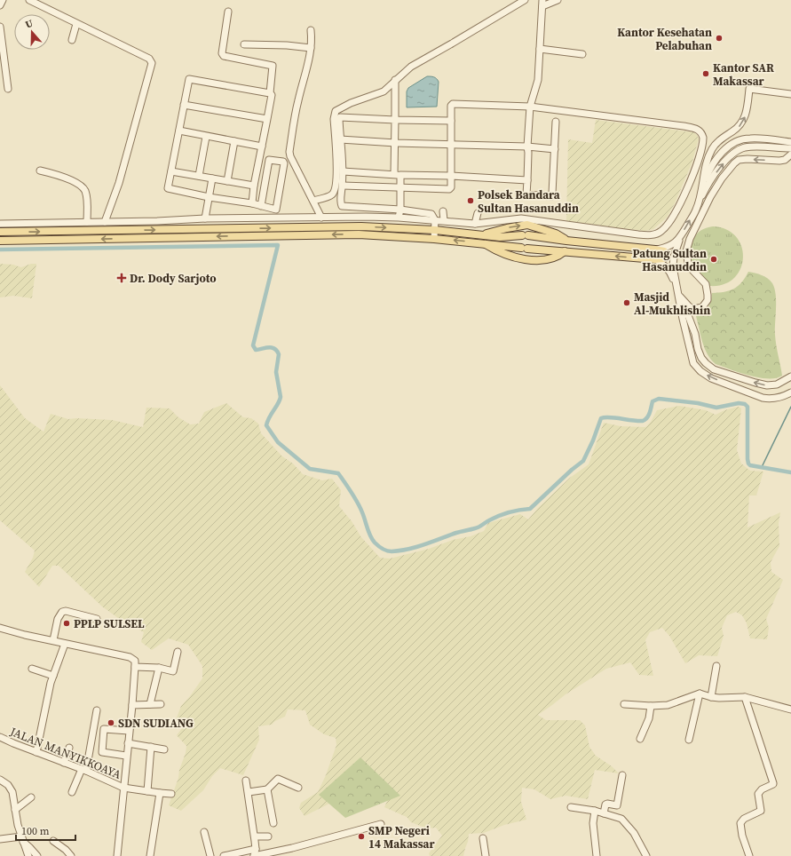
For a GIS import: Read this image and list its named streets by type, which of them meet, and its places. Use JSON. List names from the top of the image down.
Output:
{
  "streets": {
    "street": ["JALAN MANYIKKOAYA"]
  },
  "places": {
    "other": [
      "Kantor Kesehatan Pelabuhan",
      "Kantor SAR Makassar",
      "Polsek Bandara Sultan Hasanuddin",
      "Patung Sultan Hasanuddin",
      "Masjid Al-Mukhlishin",
      "PPLP SULSEL",
      "SDN SUDIANG",
      "SMP Negeri 14 Makassar"
    ],
    "health": ["Dr. Dody Sarjoto"]
  },
  "scale_bar": "100 m",
  "north": "top"
}
